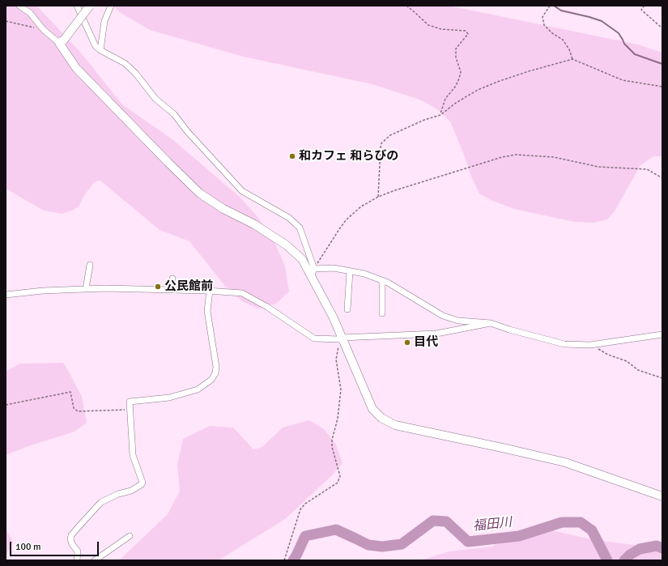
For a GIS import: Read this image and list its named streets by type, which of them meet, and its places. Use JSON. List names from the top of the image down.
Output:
{
  "water": ["福田川"],
  "places": ["和カフェ 和らびの", "公民館前", "目代"],
  "scale_bar": "100 m"
}
